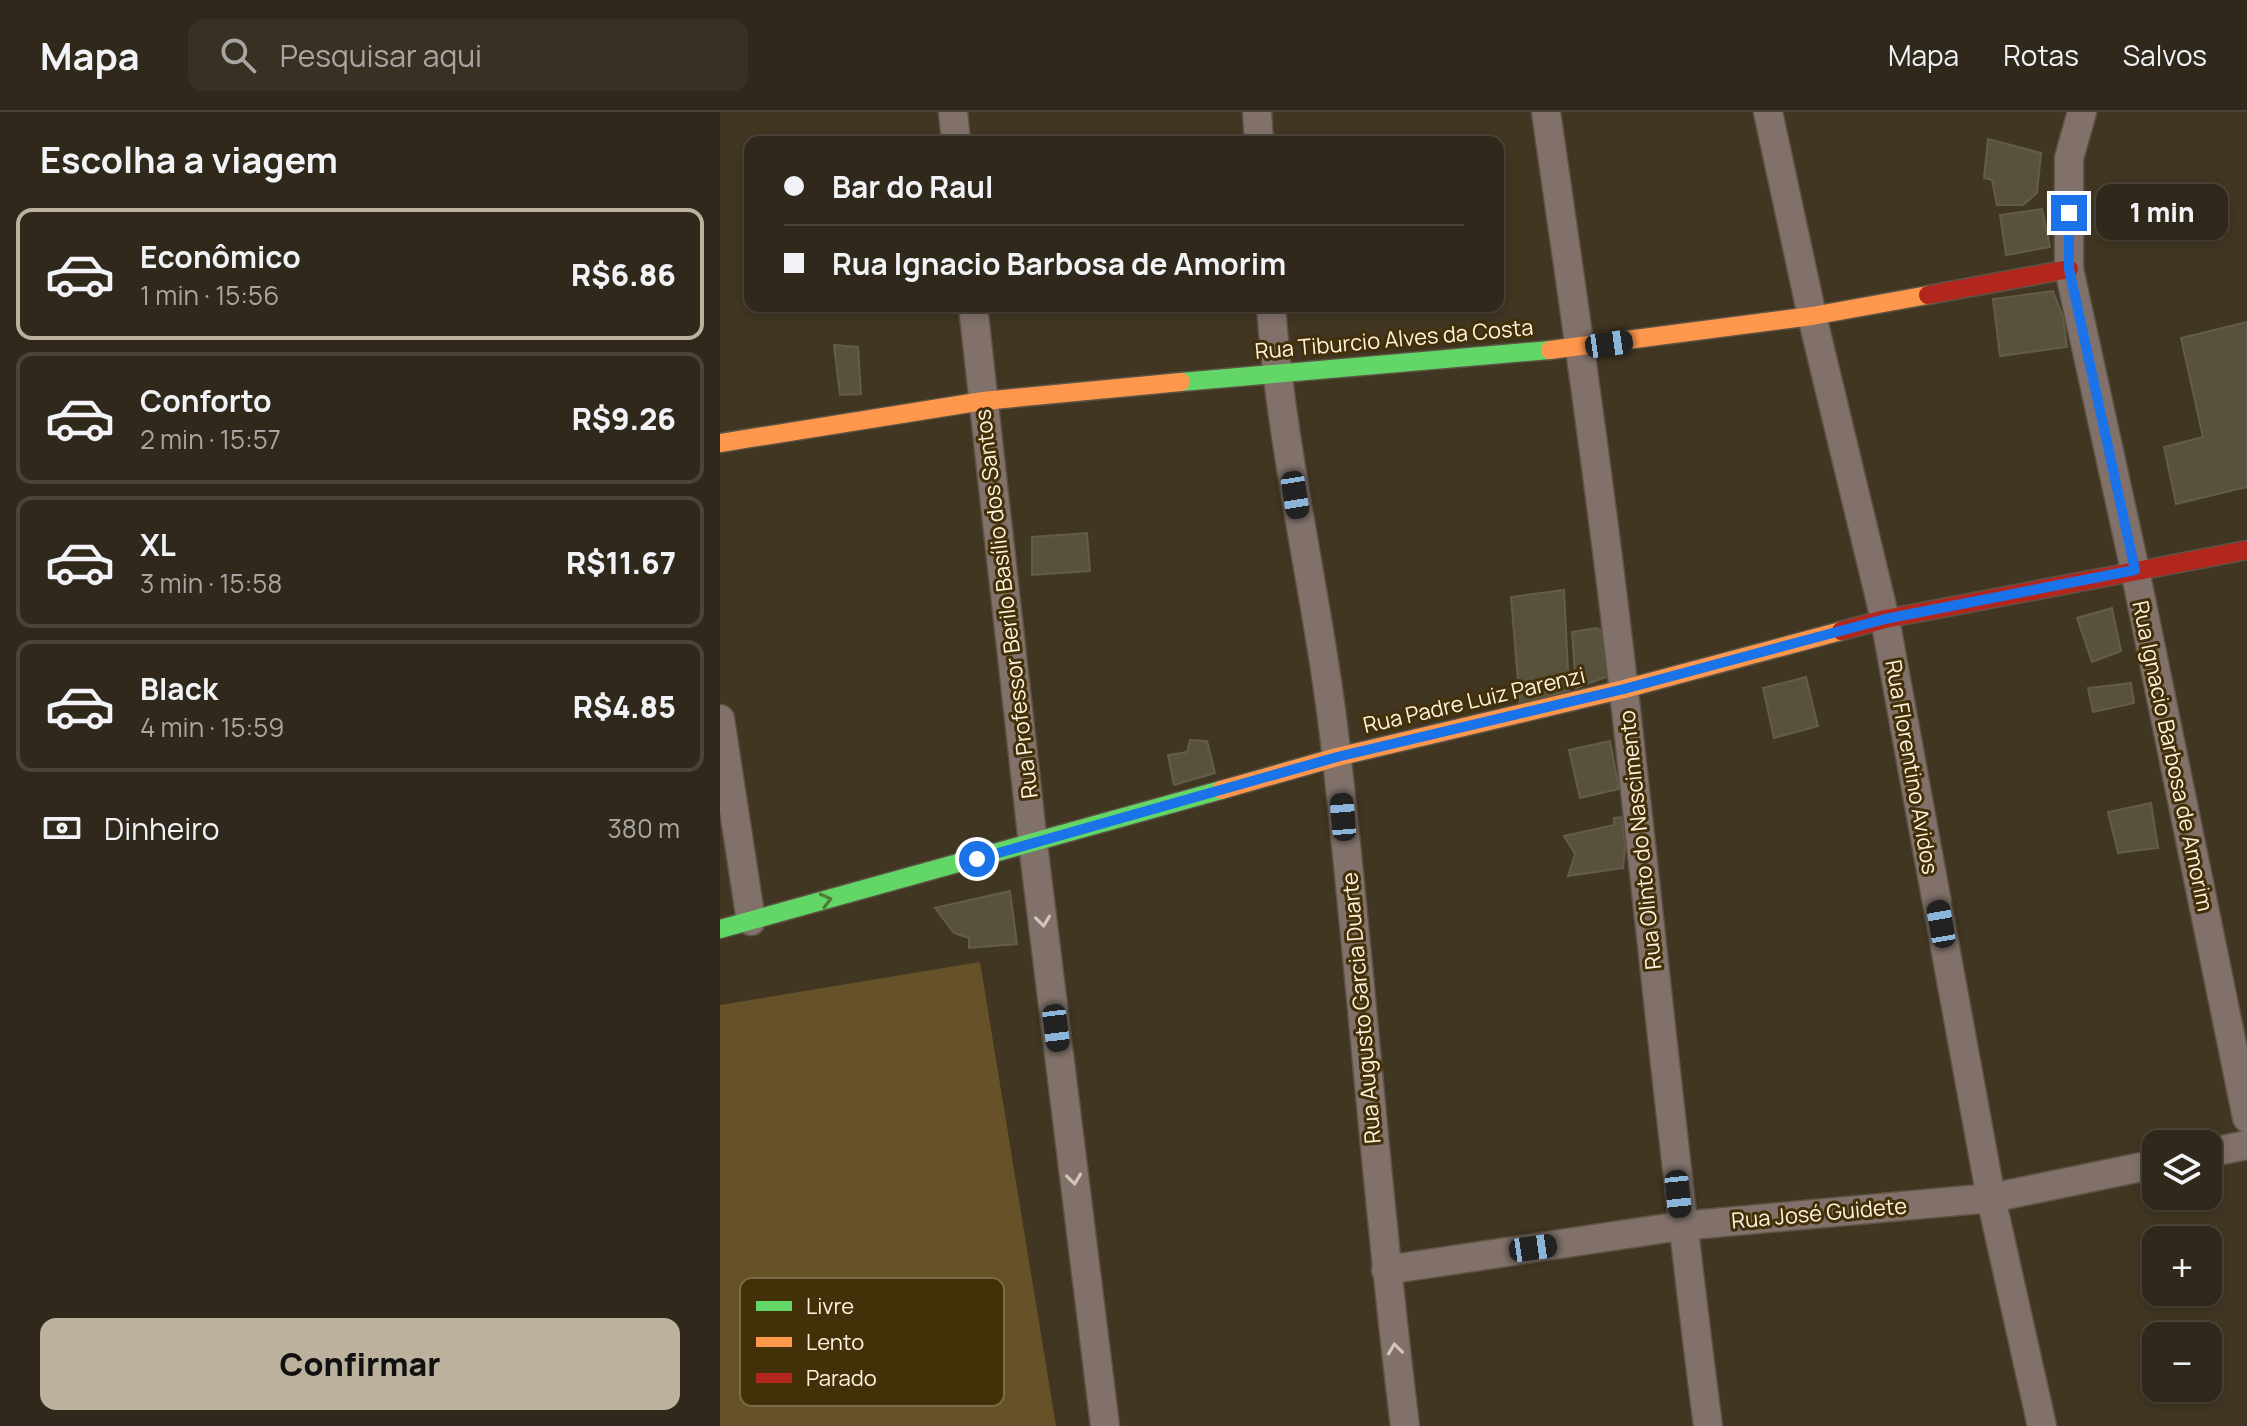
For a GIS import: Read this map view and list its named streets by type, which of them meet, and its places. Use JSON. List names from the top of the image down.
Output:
{
  "streets": {
    "street": [
      "Rua Tiburcio Alves da Costa",
      "Rua Professor Berilo Basílio dos Santos",
      "Rua Padre Luiz Parenzi",
      "Rua Ignacio Barbosa de Amorim",
      "Rua Florentino Avidos",
      "Rua Olinto do Nascimento",
      "Rua Augusto Garcia Duarte",
      "Rua José Guidete"
    ]
  },
  "crossings": [
    ["Rua Tiburcio Alves da Costa", "Rua Professor Berilo Basílio dos Santos"],
    ["Rua Tiburcio Alves da Costa", "Rua Ignacio Barbosa de Amorim"],
    ["Rua Tiburcio Alves da Costa", "Rua Florentino Avidos"],
    ["Rua Tiburcio Alves da Costa", "Rua Olinto do Nascimento"],
    ["Rua Tiburcio Alves da Costa", "Rua Augusto Garcia Duarte"],
    ["Rua Professor Berilo Basílio dos Santos", "Rua Padre Luiz Parenzi"],
    ["Rua Padre Luiz Parenzi", "Rua Ignacio Barbosa de Amorim"],
    ["Rua Padre Luiz Parenzi", "Rua Florentino Avidos"],
    ["Rua Padre Luiz Parenzi", "Rua Olinto do Nascimento"],
    ["Rua Padre Luiz Parenzi", "Rua Augusto Garcia Duarte"],
    ["Rua Florentino Avidos", "Rua José Guidete"],
    ["Rua Olinto do Nascimento", "Rua José Guidete"],
    ["Rua Augusto Garcia Duarte", "Rua José Guidete"]
  ],
  "one_way": ["Rua Professor Berilo Basílio dos Santos"],
  "legend": ["Livre", "Lento", "Parado"],
  "page": {
    "header": "Mapa",
    "search": "Pesquisar aqui",
    "nav": ["Mapa", "Rotas", "Salvos"],
    "heading": "Escolha a viagem",
    "banner": ["Bar do Raul", "Rua Ignacio Barbosa de Amorim"],
    "bubble": "1 min",
    "list": [
      {
        "name": "Econômico",
        "note": "1 min · 15:56",
        "value": "R$6.86"
      },
      {
        "name": "Conforto",
        "note": "2 min · 15:57",
        "value": "R$9.26"
      },
      {
        "name": "XL",
        "note": "3 min · 15:58",
        "value": "R$11.67"
      },
      {
        "name": "Black",
        "note": "4 min · 15:59",
        "value": "R$4.85"
      }
    ],
    "pay": ["Dinheiro", "380 m"],
    "map_buttons": ["+", "−"],
    "buttons": "Confirmar"
  }
}
